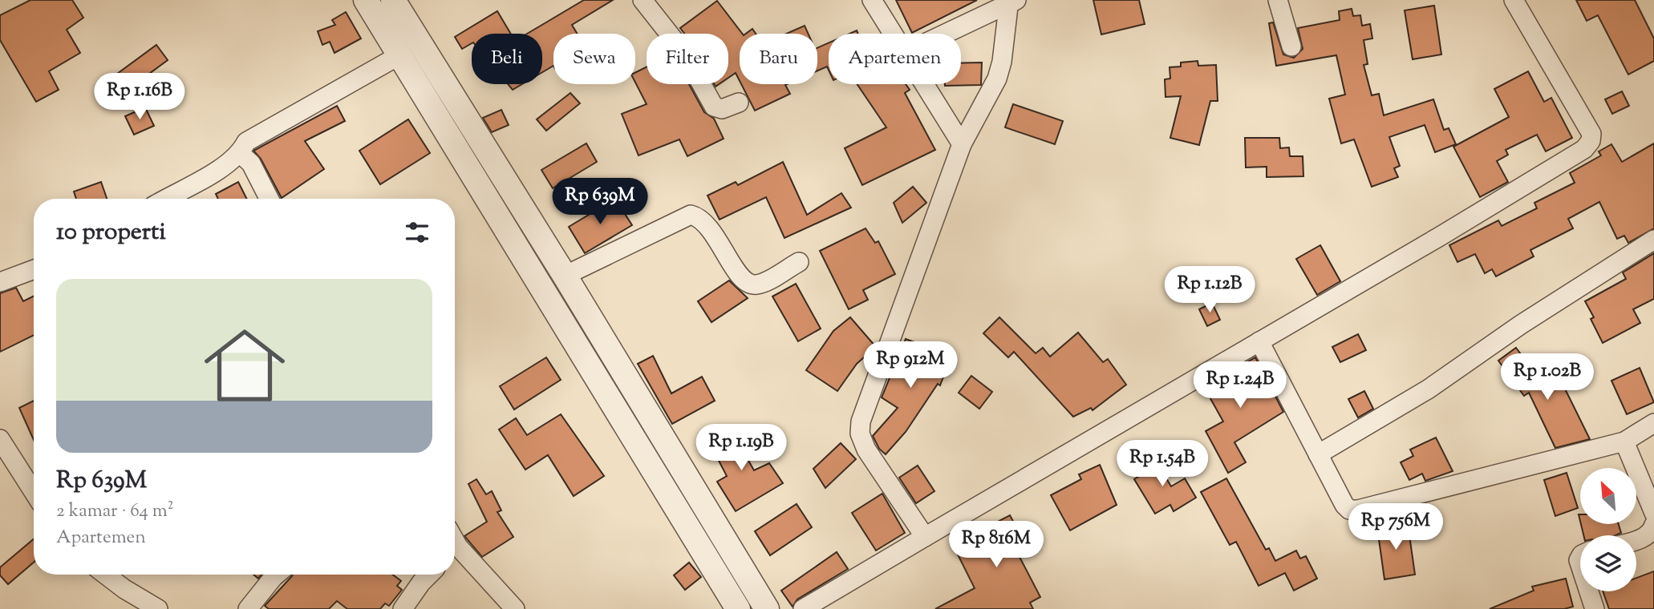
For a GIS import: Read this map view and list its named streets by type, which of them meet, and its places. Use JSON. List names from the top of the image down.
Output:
{
  "north": "top left",
  "page": {
    "chip": [
      "Beli",
      "Sewa",
      "Filter",
      "Baru",
      "Apartemen"
    ],
    "price": [
      "Rp 1.16B",
      "Rp 639M",
      "Rp 1.12B",
      "Rp 912M",
      "Rp 1.02B",
      "Rp 1.24B",
      "Rp 1.19B",
      "Rp 1.54B",
      "Rp 756M",
      "Rp 816M"
    ],
    "heading": "10 properti",
    "list": [
      {
        "name": "Rp 639M",
        "note": "2 kamar · 64 m² · Apartemen"
      }
    ]
  }
}
